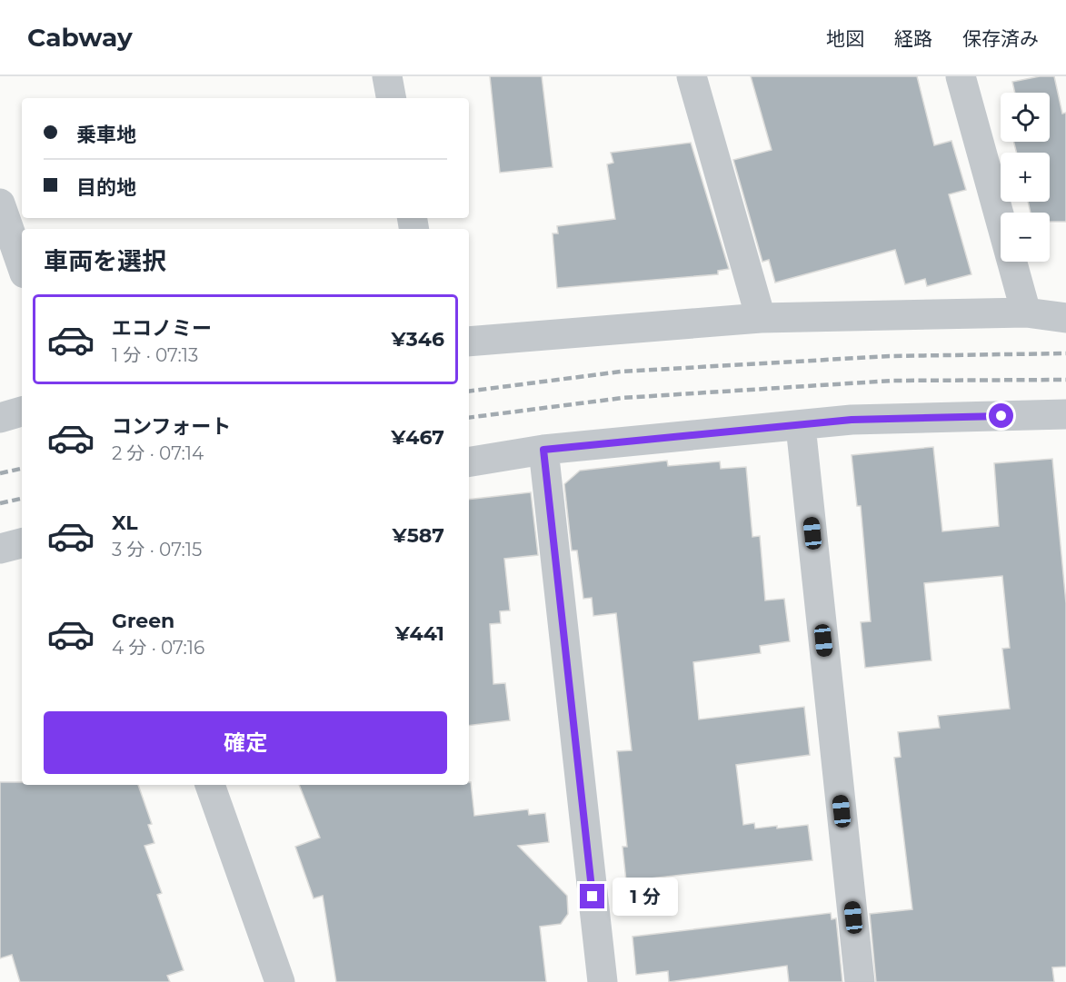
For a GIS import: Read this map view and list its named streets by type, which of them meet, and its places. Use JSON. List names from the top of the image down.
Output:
{
  "page": {
    "header": "Cabway",
    "nav": ["地図", "経路", "保存済み"],
    "map_buttons": ["+", "−"],
    "banner": ["乗車地", "目的地"],
    "heading": "車両を選択",
    "list": [
      {
        "name": "エコノミー",
        "note": "1 分 · 07:13",
        "value": "¥346"
      },
      {
        "name": "コンフォート",
        "note": "2 分 · 07:14",
        "value": "¥467"
      },
      {
        "name": "XL",
        "note": "3 分 · 07:15",
        "value": "¥587"
      },
      {
        "name": "Green",
        "note": "4 分 · 07:16",
        "value": "¥441"
      }
    ],
    "buttons": "確定",
    "bubble": "1 分"
  }
}
